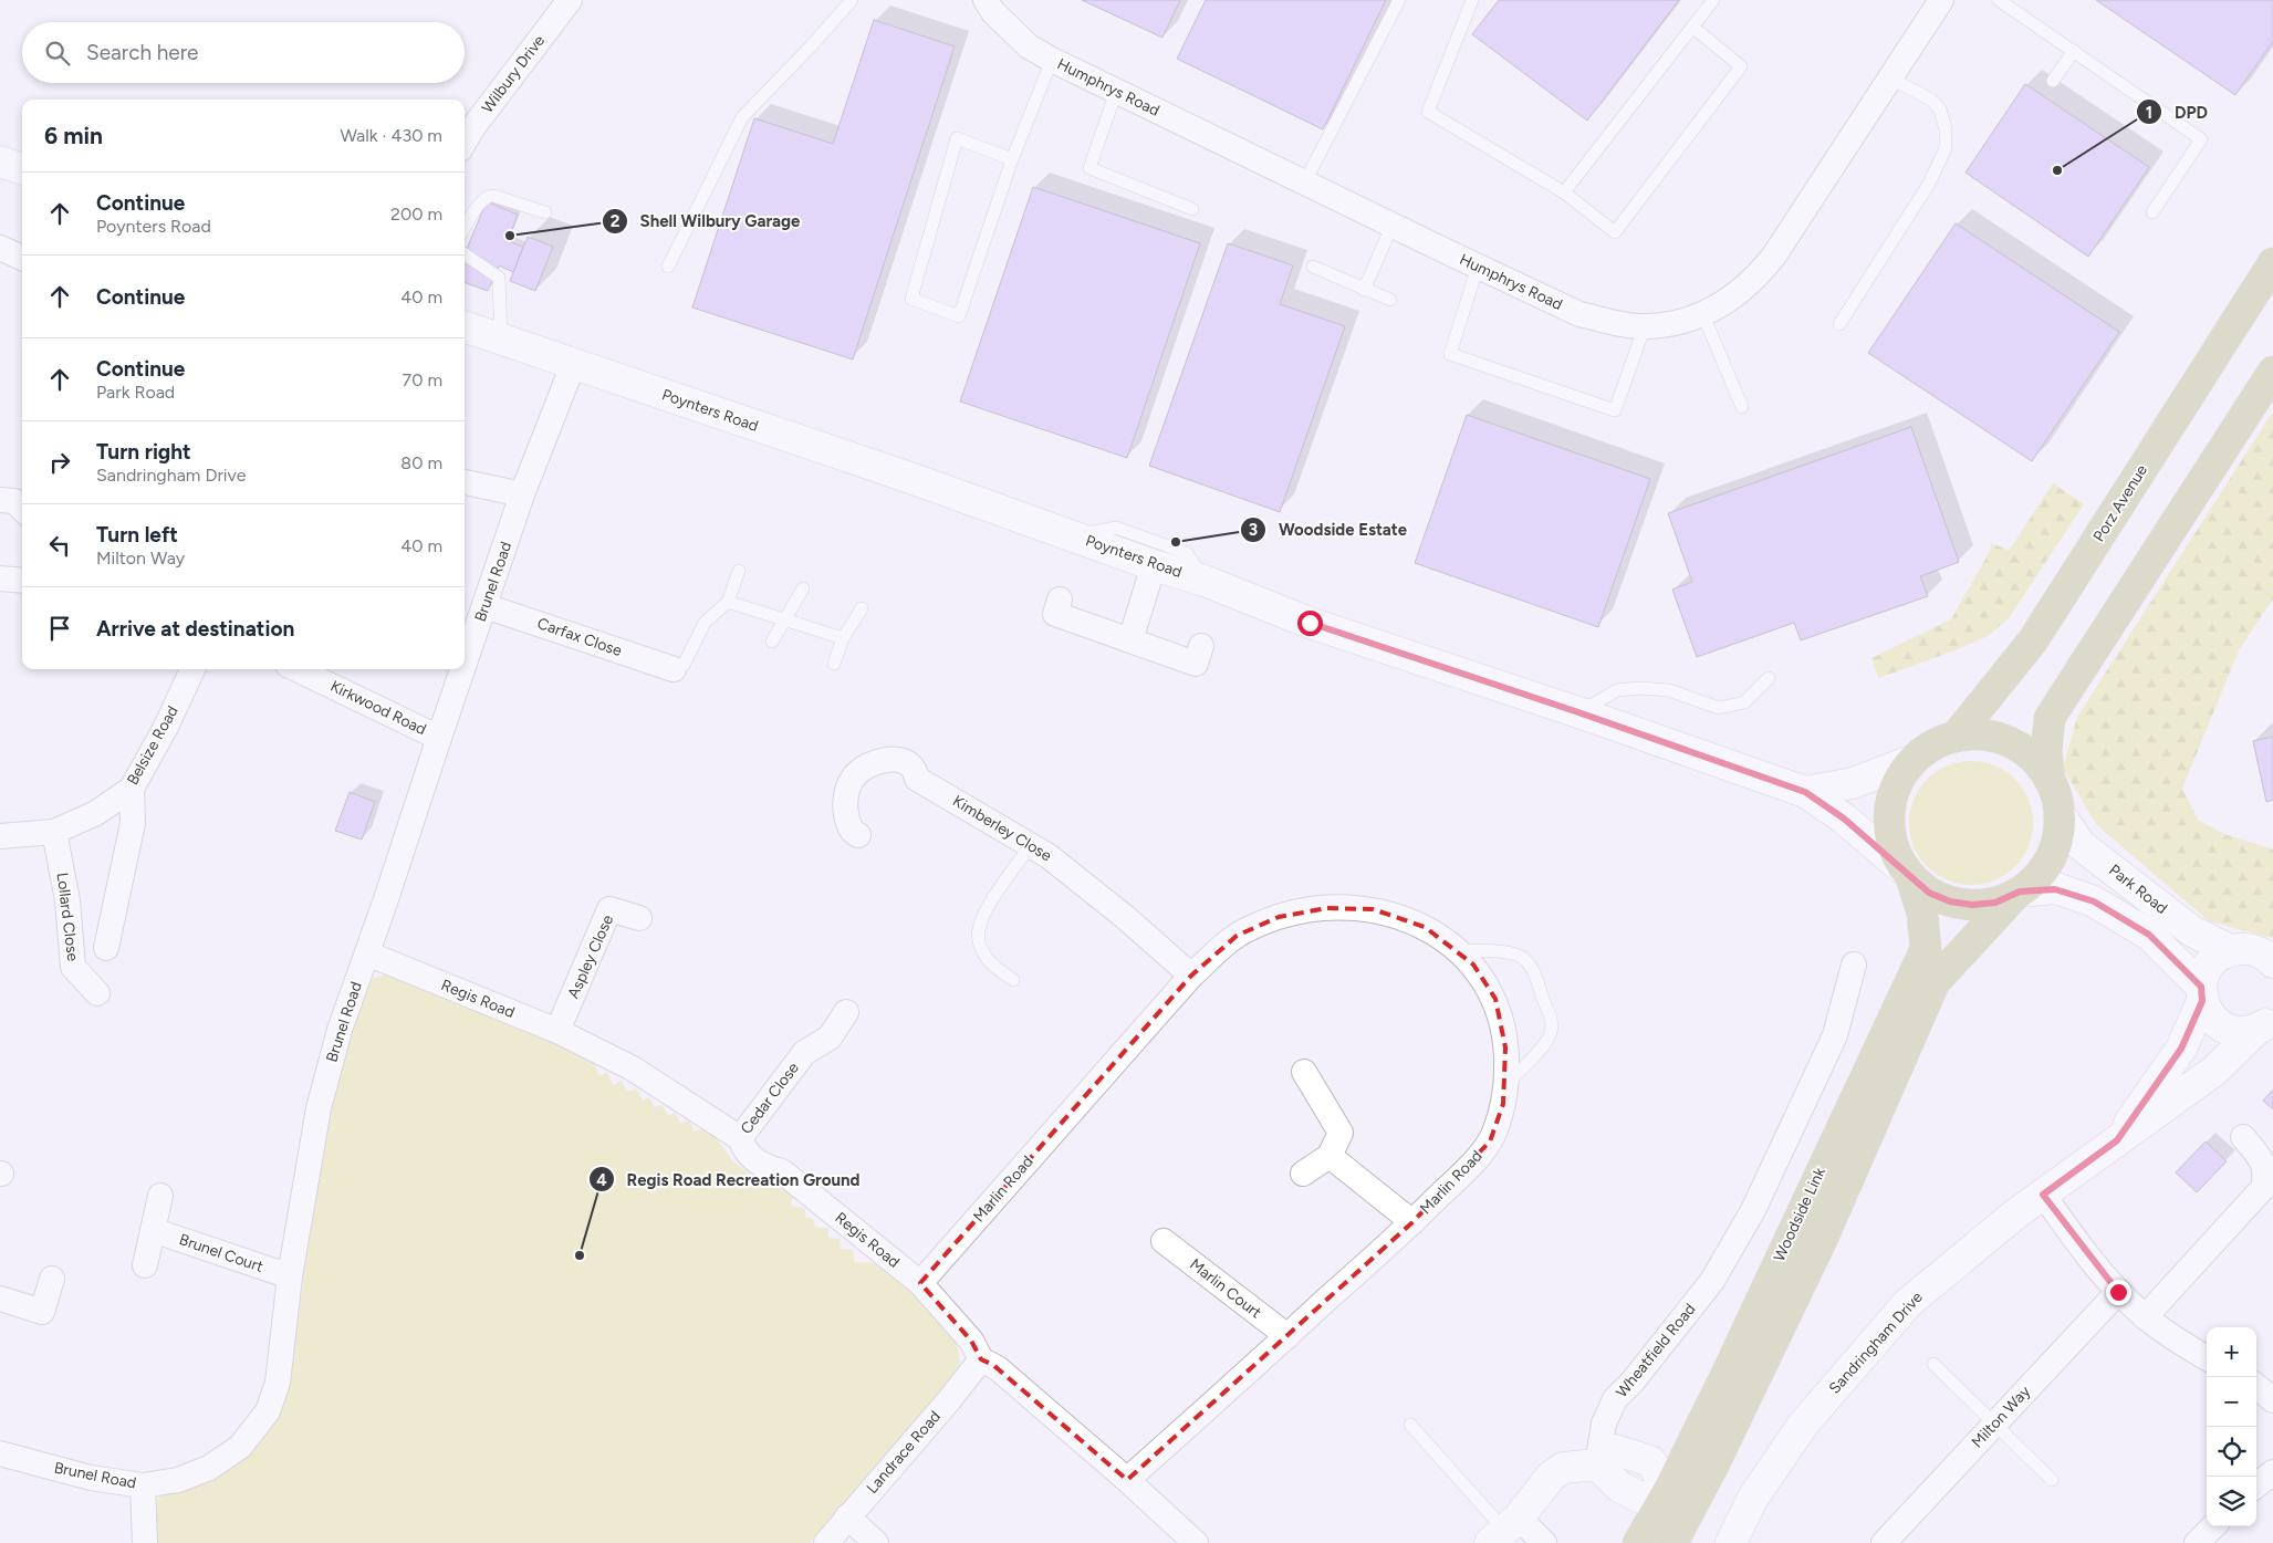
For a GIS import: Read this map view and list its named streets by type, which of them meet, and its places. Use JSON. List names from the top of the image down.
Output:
{
  "streets": {
    "main road": ["Porz Avenue", "Woodside Link"],
    "street": [
      "Wilbury Drive",
      "Humphrys Road",
      "Poynters Road",
      "Brunel Road",
      "Carfax Close",
      "Kirkwood Road",
      "Belsize Road",
      "Kimberley Close",
      "Park Road",
      "Lollard Close",
      "Aspley Close",
      "Regis Road",
      "Cedar Close",
      "Marlin Road",
      "Brunel Court",
      "Marlin Court",
      "Sandringham Drive",
      "Wheatfield Road",
      "Milton Way",
      "Landrace Road"
    ]
  },
  "crossings": [
    ["Poynters Road", "Porz Avenue"],
    ["Poynters Road", "Brunel Road"],
    ["Poynters Road", "Park Road"],
    ["Poynters Road", "Woodside Link"],
    ["Porz Avenue", "Park Road"],
    ["Porz Avenue", "Woodside Link"],
    ["Brunel Road", "Carfax Close"],
    ["Brunel Road", "Kirkwood Road"],
    ["Brunel Road", "Regis Road"],
    ["Brunel Road", "Brunel Court"],
    ["Belsize Road", "Lollard Close"],
    ["Kimberley Close", "Marlin Road"],
    ["Park Road", "Woodside Link"],
    ["Park Road", "Sandringham Drive"],
    ["Aspley Close", "Regis Road"],
    ["Regis Road", "Cedar Close"],
    ["Regis Road", "Marlin Road"],
    ["Regis Road", "Landrace Road"],
    ["Marlin Road", "Marlin Court"]
  ],
  "places": [
    "DPD",
    "Shell Wilbury Garage",
    "Woodside Estate",
    "Regis Road Recreation Ground"
  ],
  "page": {
    "search": "Search here",
    "heading": ["6 min", "Walk · 430 m"],
    "list": [
      ["Continue", "Poynters Road", "200 m"],
      ["Continue", "40 m"],
      ["Continue", "Park Road", "70 m"],
      ["Turn right", "Sandringham Drive", "80 m"],
      ["Turn left", "Milton Way", "40 m"],
      "Arrive at destination"
    ],
    "map_buttons": ["+", "−"]
  }
}
